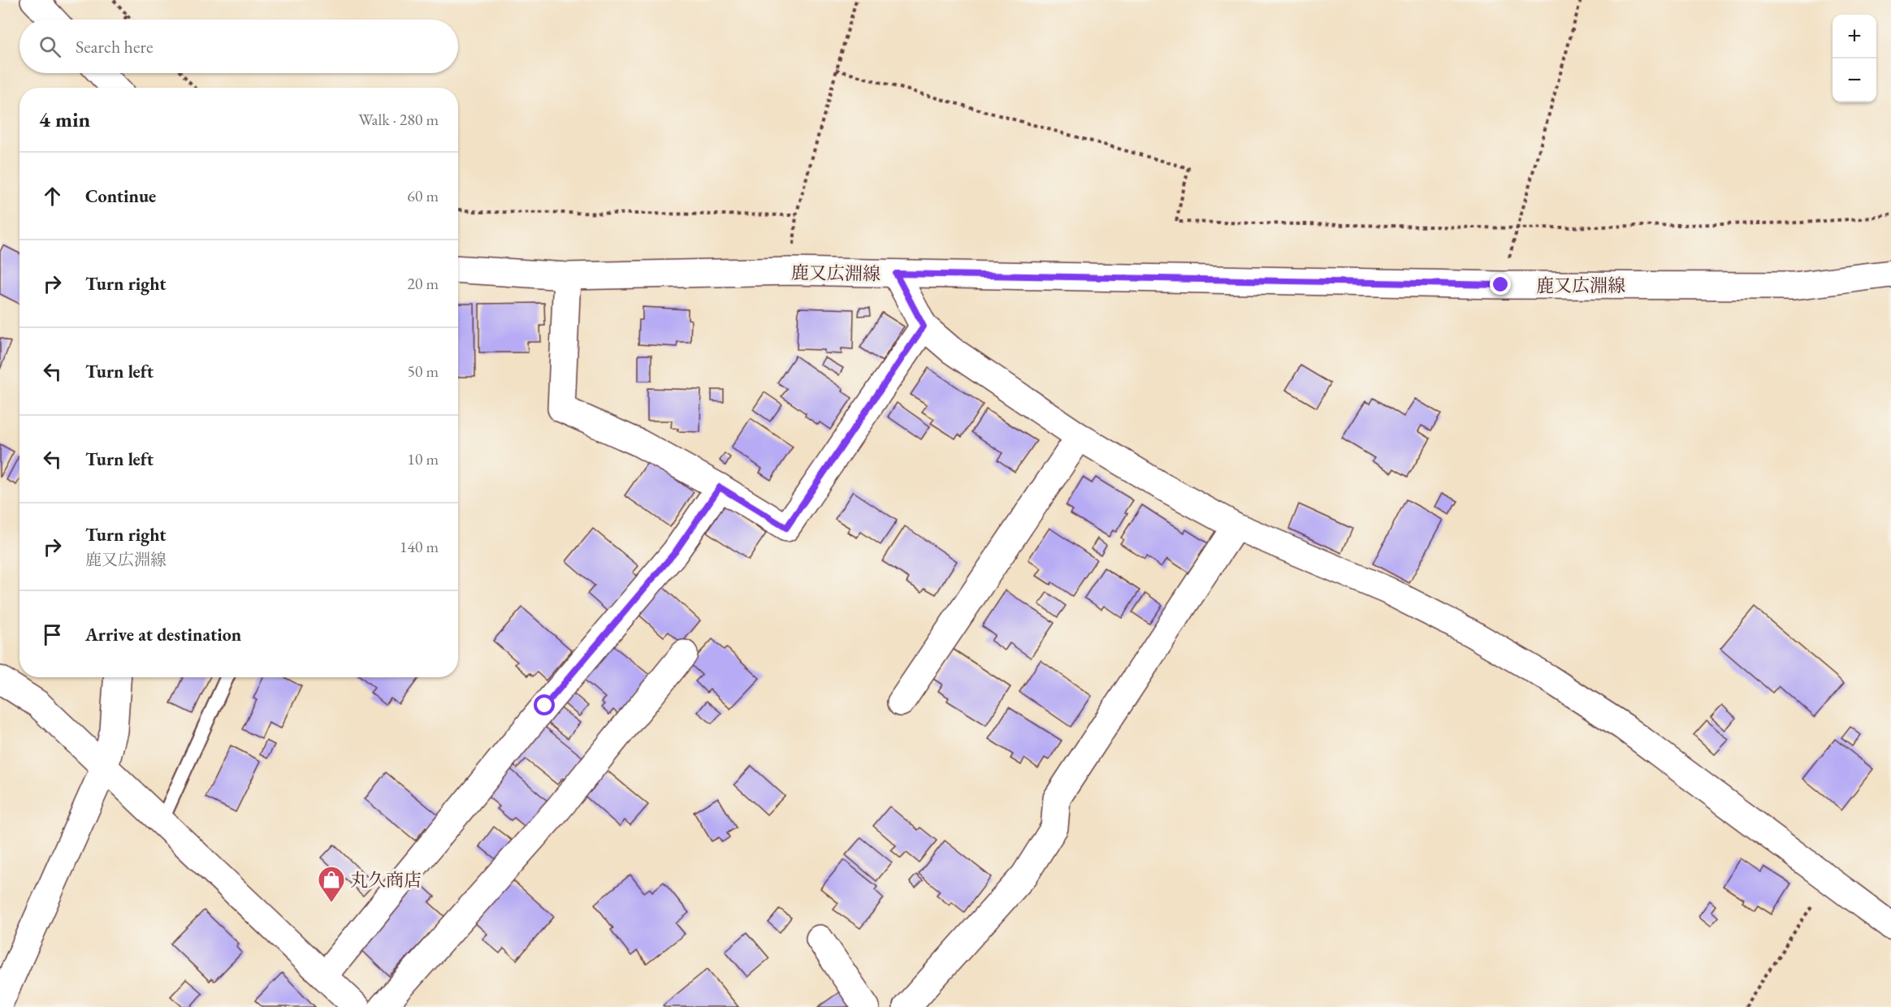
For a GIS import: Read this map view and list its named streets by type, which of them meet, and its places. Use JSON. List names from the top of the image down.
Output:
{
  "streets": {
    "street": ["鹿又広淵線"]
  },
  "places": {
    "shop": ["丸久商店"]
  },
  "page": {
    "map_buttons": ["+", "−"],
    "search": "Search here",
    "heading": ["4 min", "Walk · 280 m"],
    "list": [
      ["Continue", "60 m"],
      ["Turn right", "20 m"],
      ["Turn left", "50 m"],
      ["Turn left", "10 m"],
      ["Turn right", "鹿又広淵線", "140 m"],
      "Arrive at destination"
    ]
  }
}
